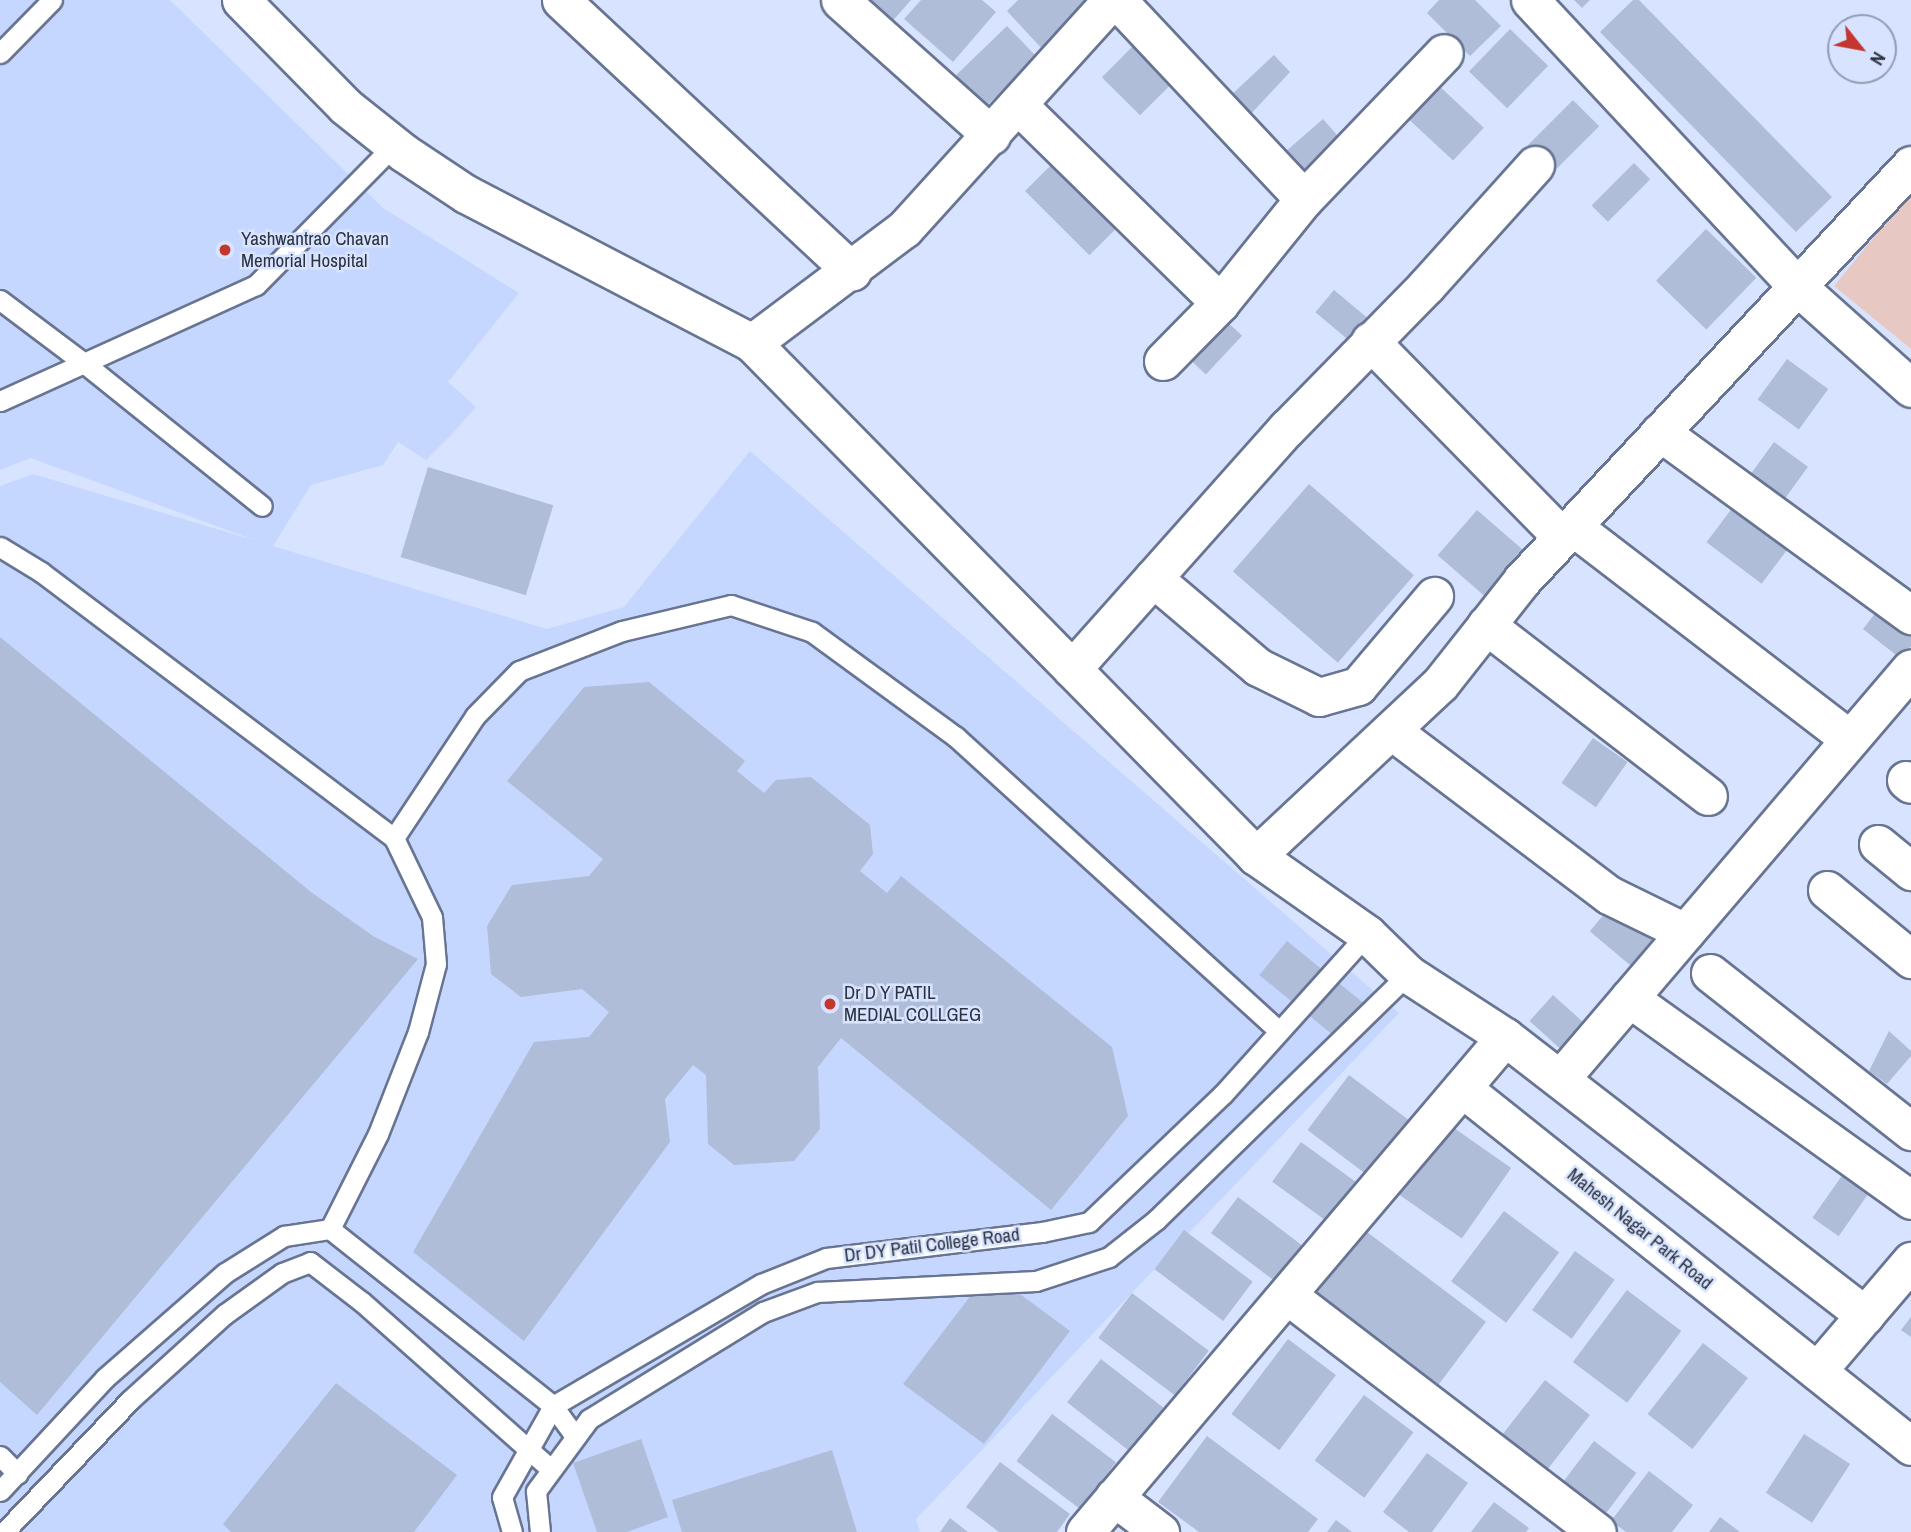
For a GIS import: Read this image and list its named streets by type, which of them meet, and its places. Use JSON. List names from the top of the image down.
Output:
{
  "streets": {
    "street": ["Mahesh Nagar Park Road"],
    "lane": ["Dr DY Patil College Road"]
  },
  "places": ["Yashwantrao Chavan Memorial Hospital", "Dr D Y PATIL MEDIAL COLLGEG"],
  "north": "bottom right"
}
